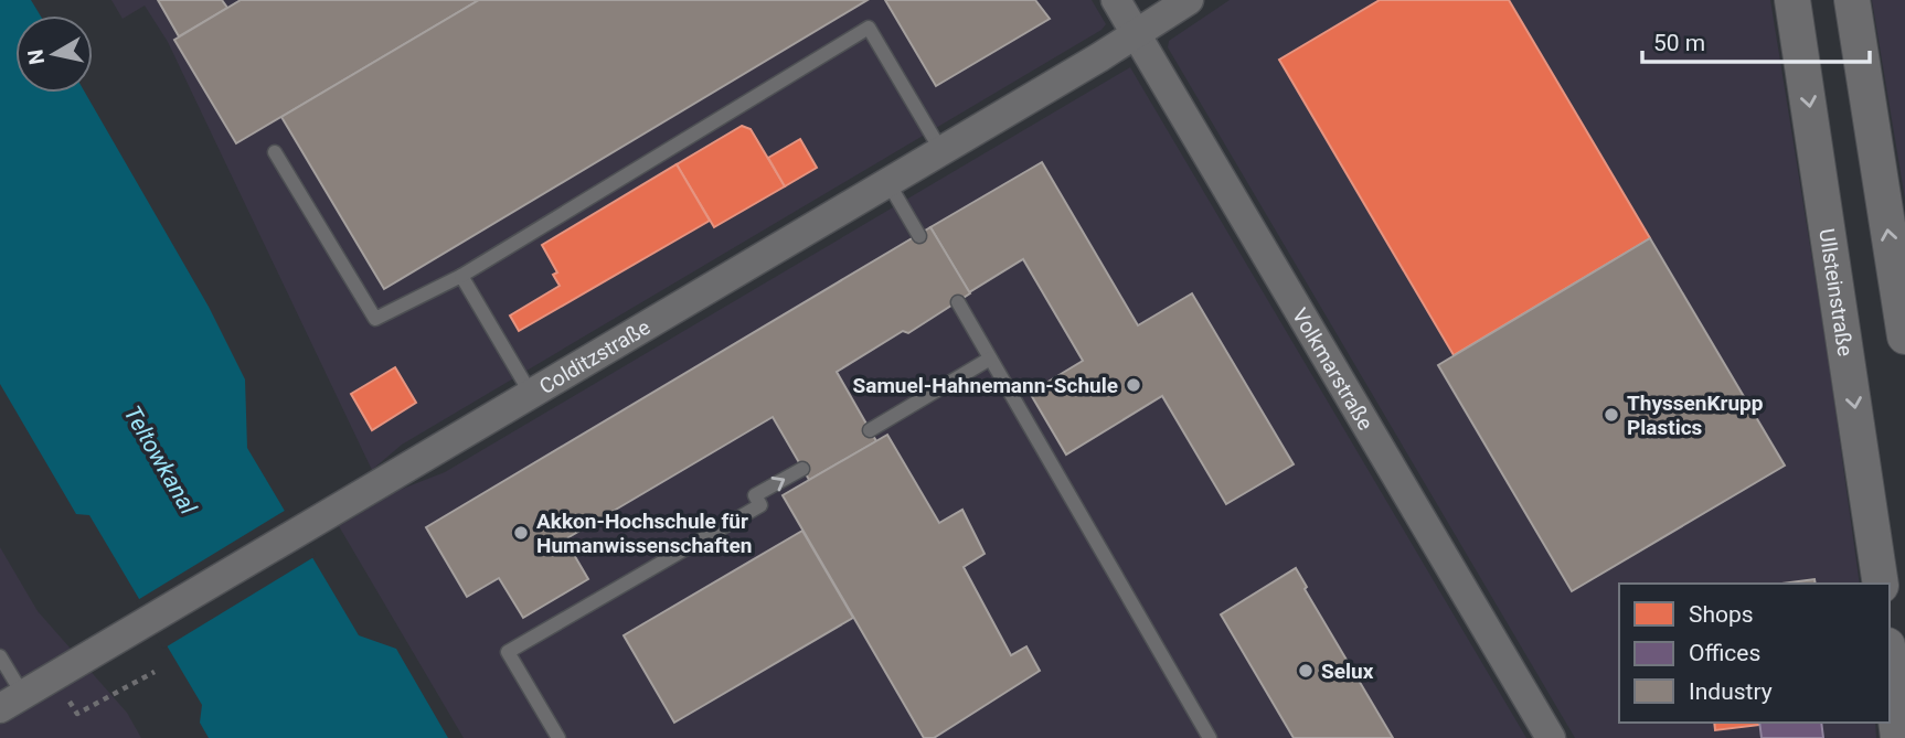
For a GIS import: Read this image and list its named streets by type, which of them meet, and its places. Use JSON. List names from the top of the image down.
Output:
{
  "streets": {
    "street": ["Ullsteinstraße", "Colditzstraße", "Volkmarstraße"]
  },
  "crossings": [
    ["Colditzstraße", "Volkmarstraße"]
  ],
  "water": ["Teltowkanal"],
  "places": [
    "Samuel-Hahnemann-Schule",
    "ThyssenKrupp Plastics",
    "Akkon-Hochschule für Humanwissenschaften",
    "Selux"
  ],
  "legend": ["Shops", "Offices", "Industry"],
  "scale_bar": "50 m",
  "north": "left"
}
